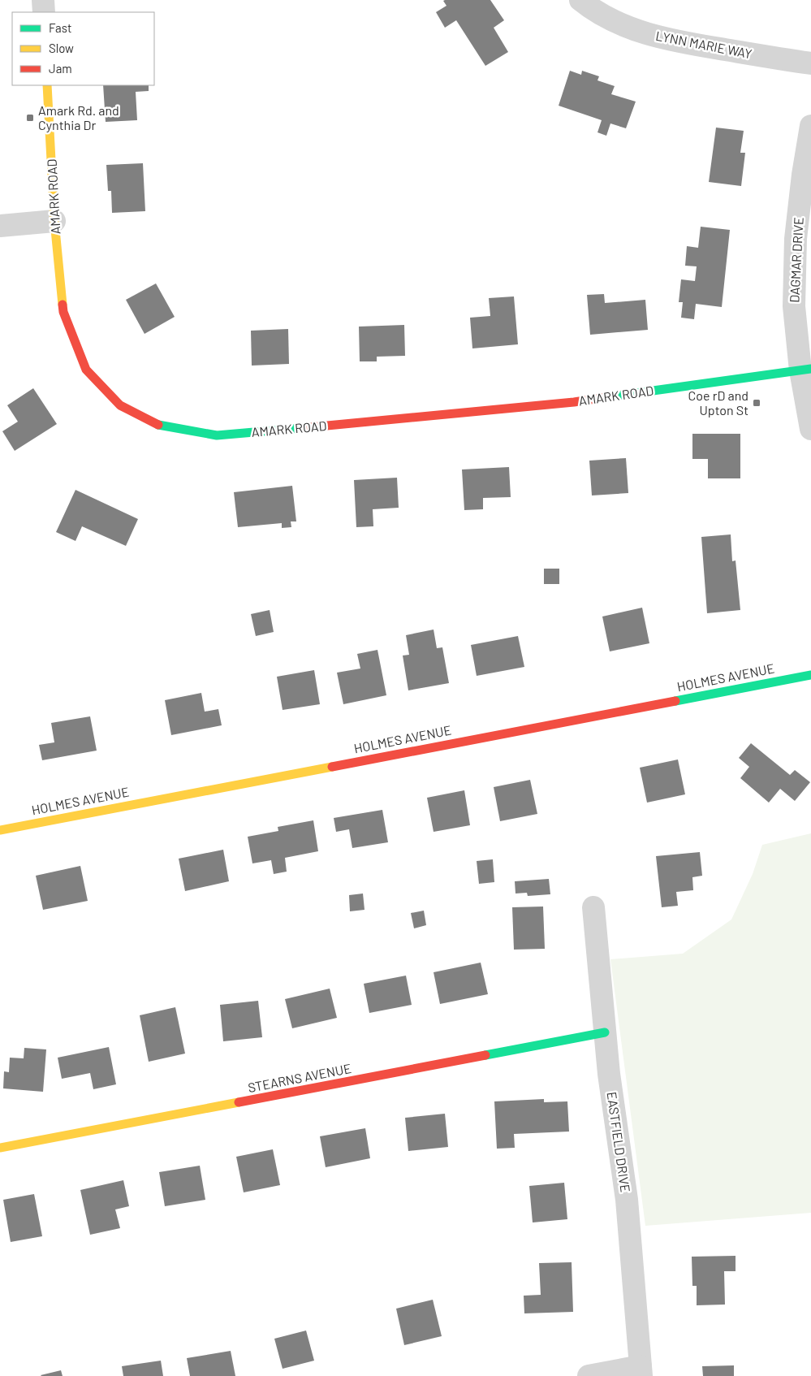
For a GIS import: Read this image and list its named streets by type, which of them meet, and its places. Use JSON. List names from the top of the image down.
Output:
{
  "streets": {
    "street": [
      "LYNN MARIE WAY",
      "AMARK ROAD",
      "DAGMAR DRIVE",
      "HOLMES AVENUE",
      "STEARNS AVENUE",
      "EASTFIELD DRIVE"
    ]
  },
  "crossings": [
    ["AMARK ROAD", "DAGMAR DRIVE"],
    ["STEARNS AVENUE", "EASTFIELD DRIVE"]
  ],
  "places": {
    "transit": ["Amark Rd. and Cynthia Dr", "Coe rD and Upton St"]
  },
  "legend": ["Fast", "Slow", "Jam"]
}
